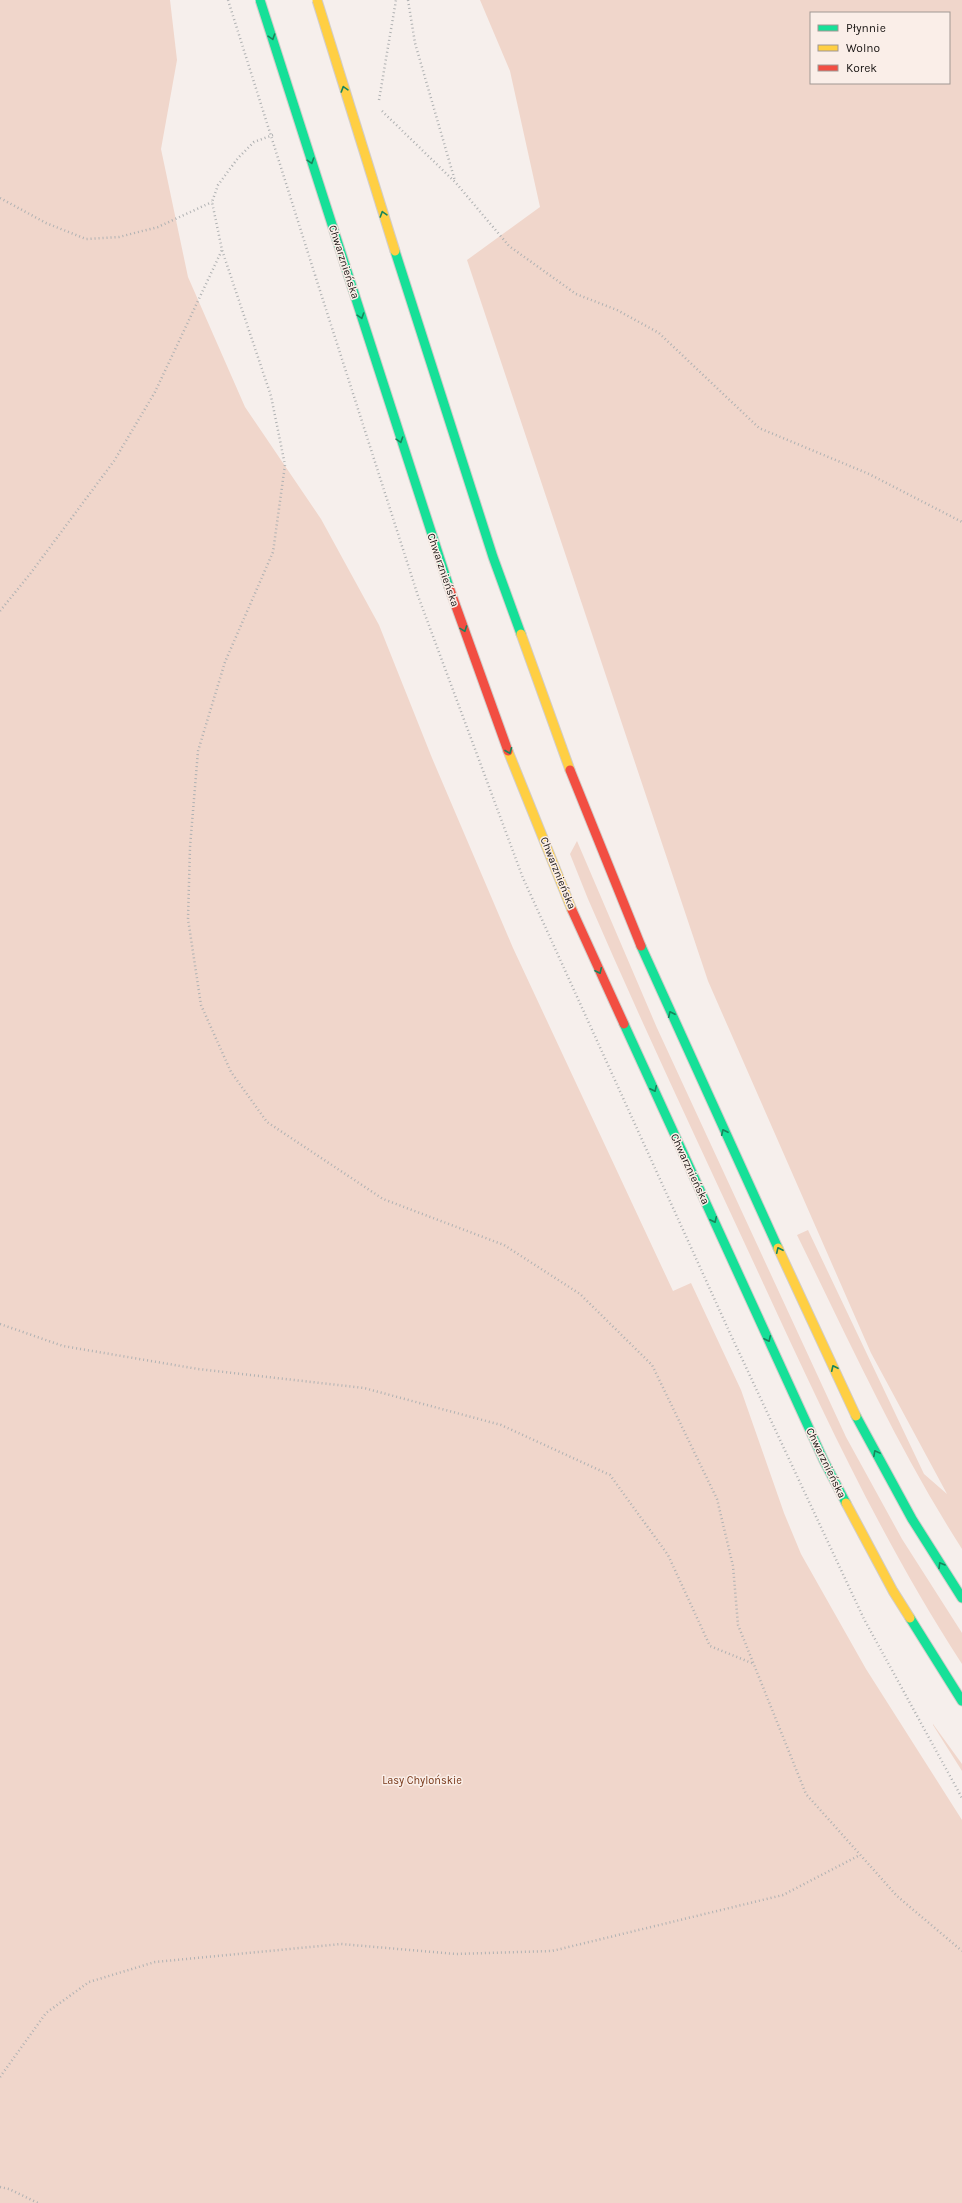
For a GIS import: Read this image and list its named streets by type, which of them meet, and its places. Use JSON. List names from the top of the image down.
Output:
{
  "streets": {
    "main road": ["Chwarznieńska"]
  },
  "parks": ["Lasy Chylońskie"],
  "legend": ["Płynnie", "Wolno", "Korek"]
}
